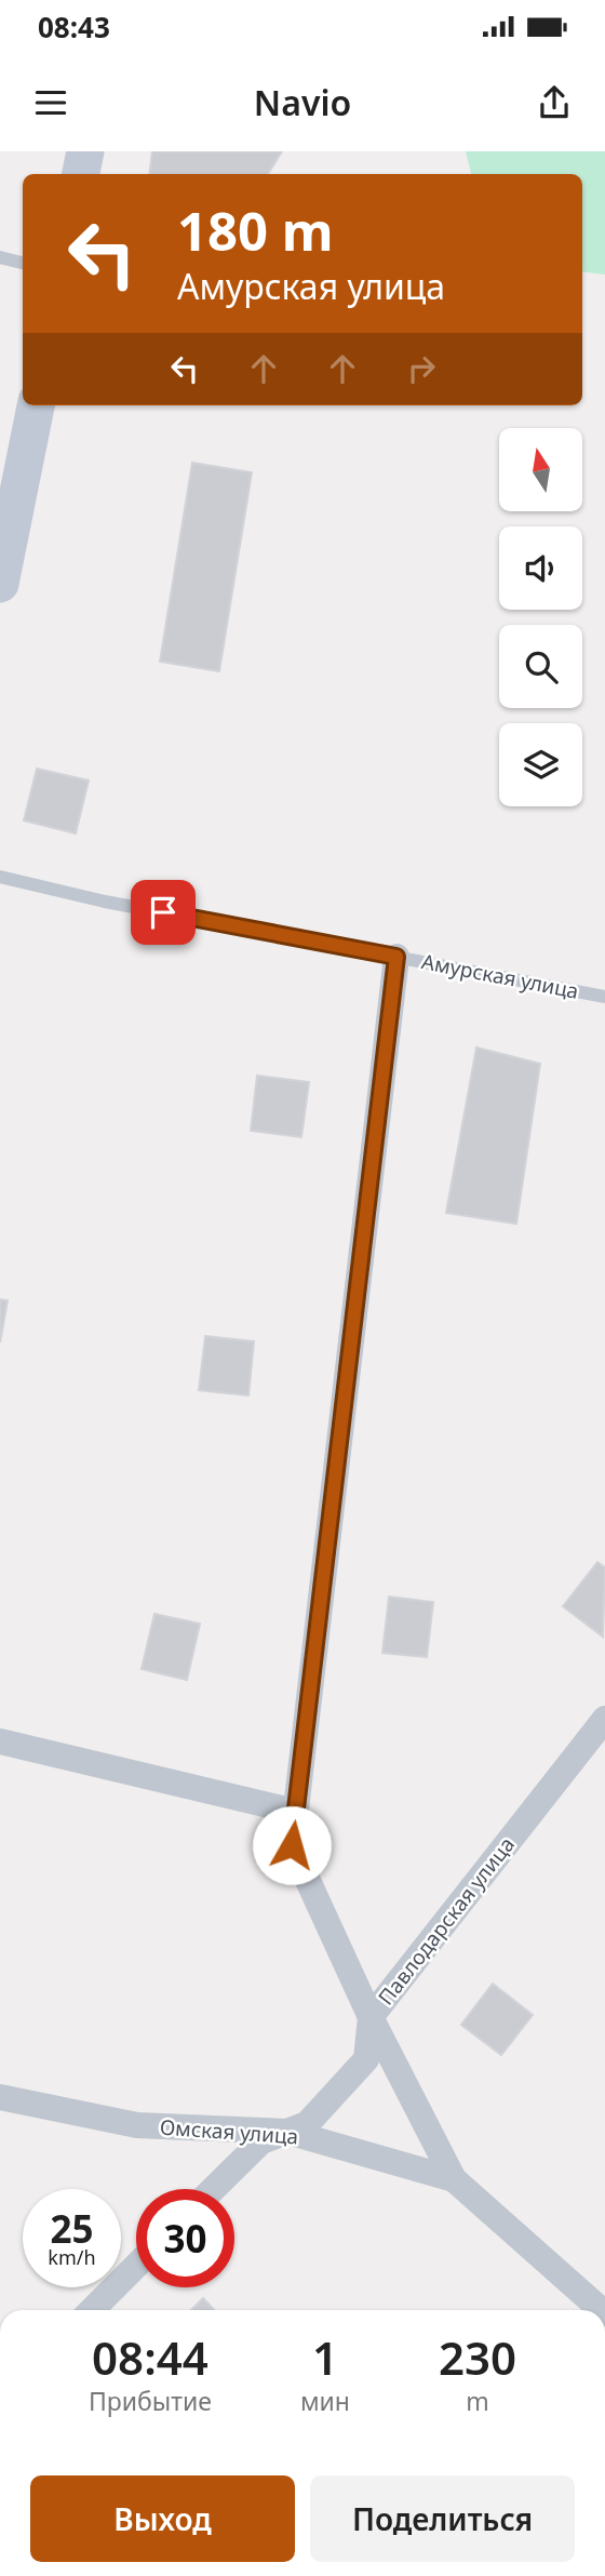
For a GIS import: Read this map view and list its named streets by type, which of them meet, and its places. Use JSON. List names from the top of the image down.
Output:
{
  "streets": {
    "street": ["Амурская улица", "Павлодарская улица", "Омская улица"]
  },
  "crossings": [
    ["Амурская улица", "Павлодарская улица"],
    ["Амурская улица", "Омская улица"],
    ["Павлодарская улица", "Омская улица"]
  ],
  "north": "top",
  "page": {
    "status": "08:43",
    "header": "Navio",
    "turn": ["180 m", "Амурская улица"],
    "speed": "25 km/h",
    "limit": "30",
    "eta": [
      "08:44",
      "Прибытие",
      "1",
      "мин",
      "230",
      "m"
    ],
    "buttons": ["Выход", "Поделиться"]
  }
}
